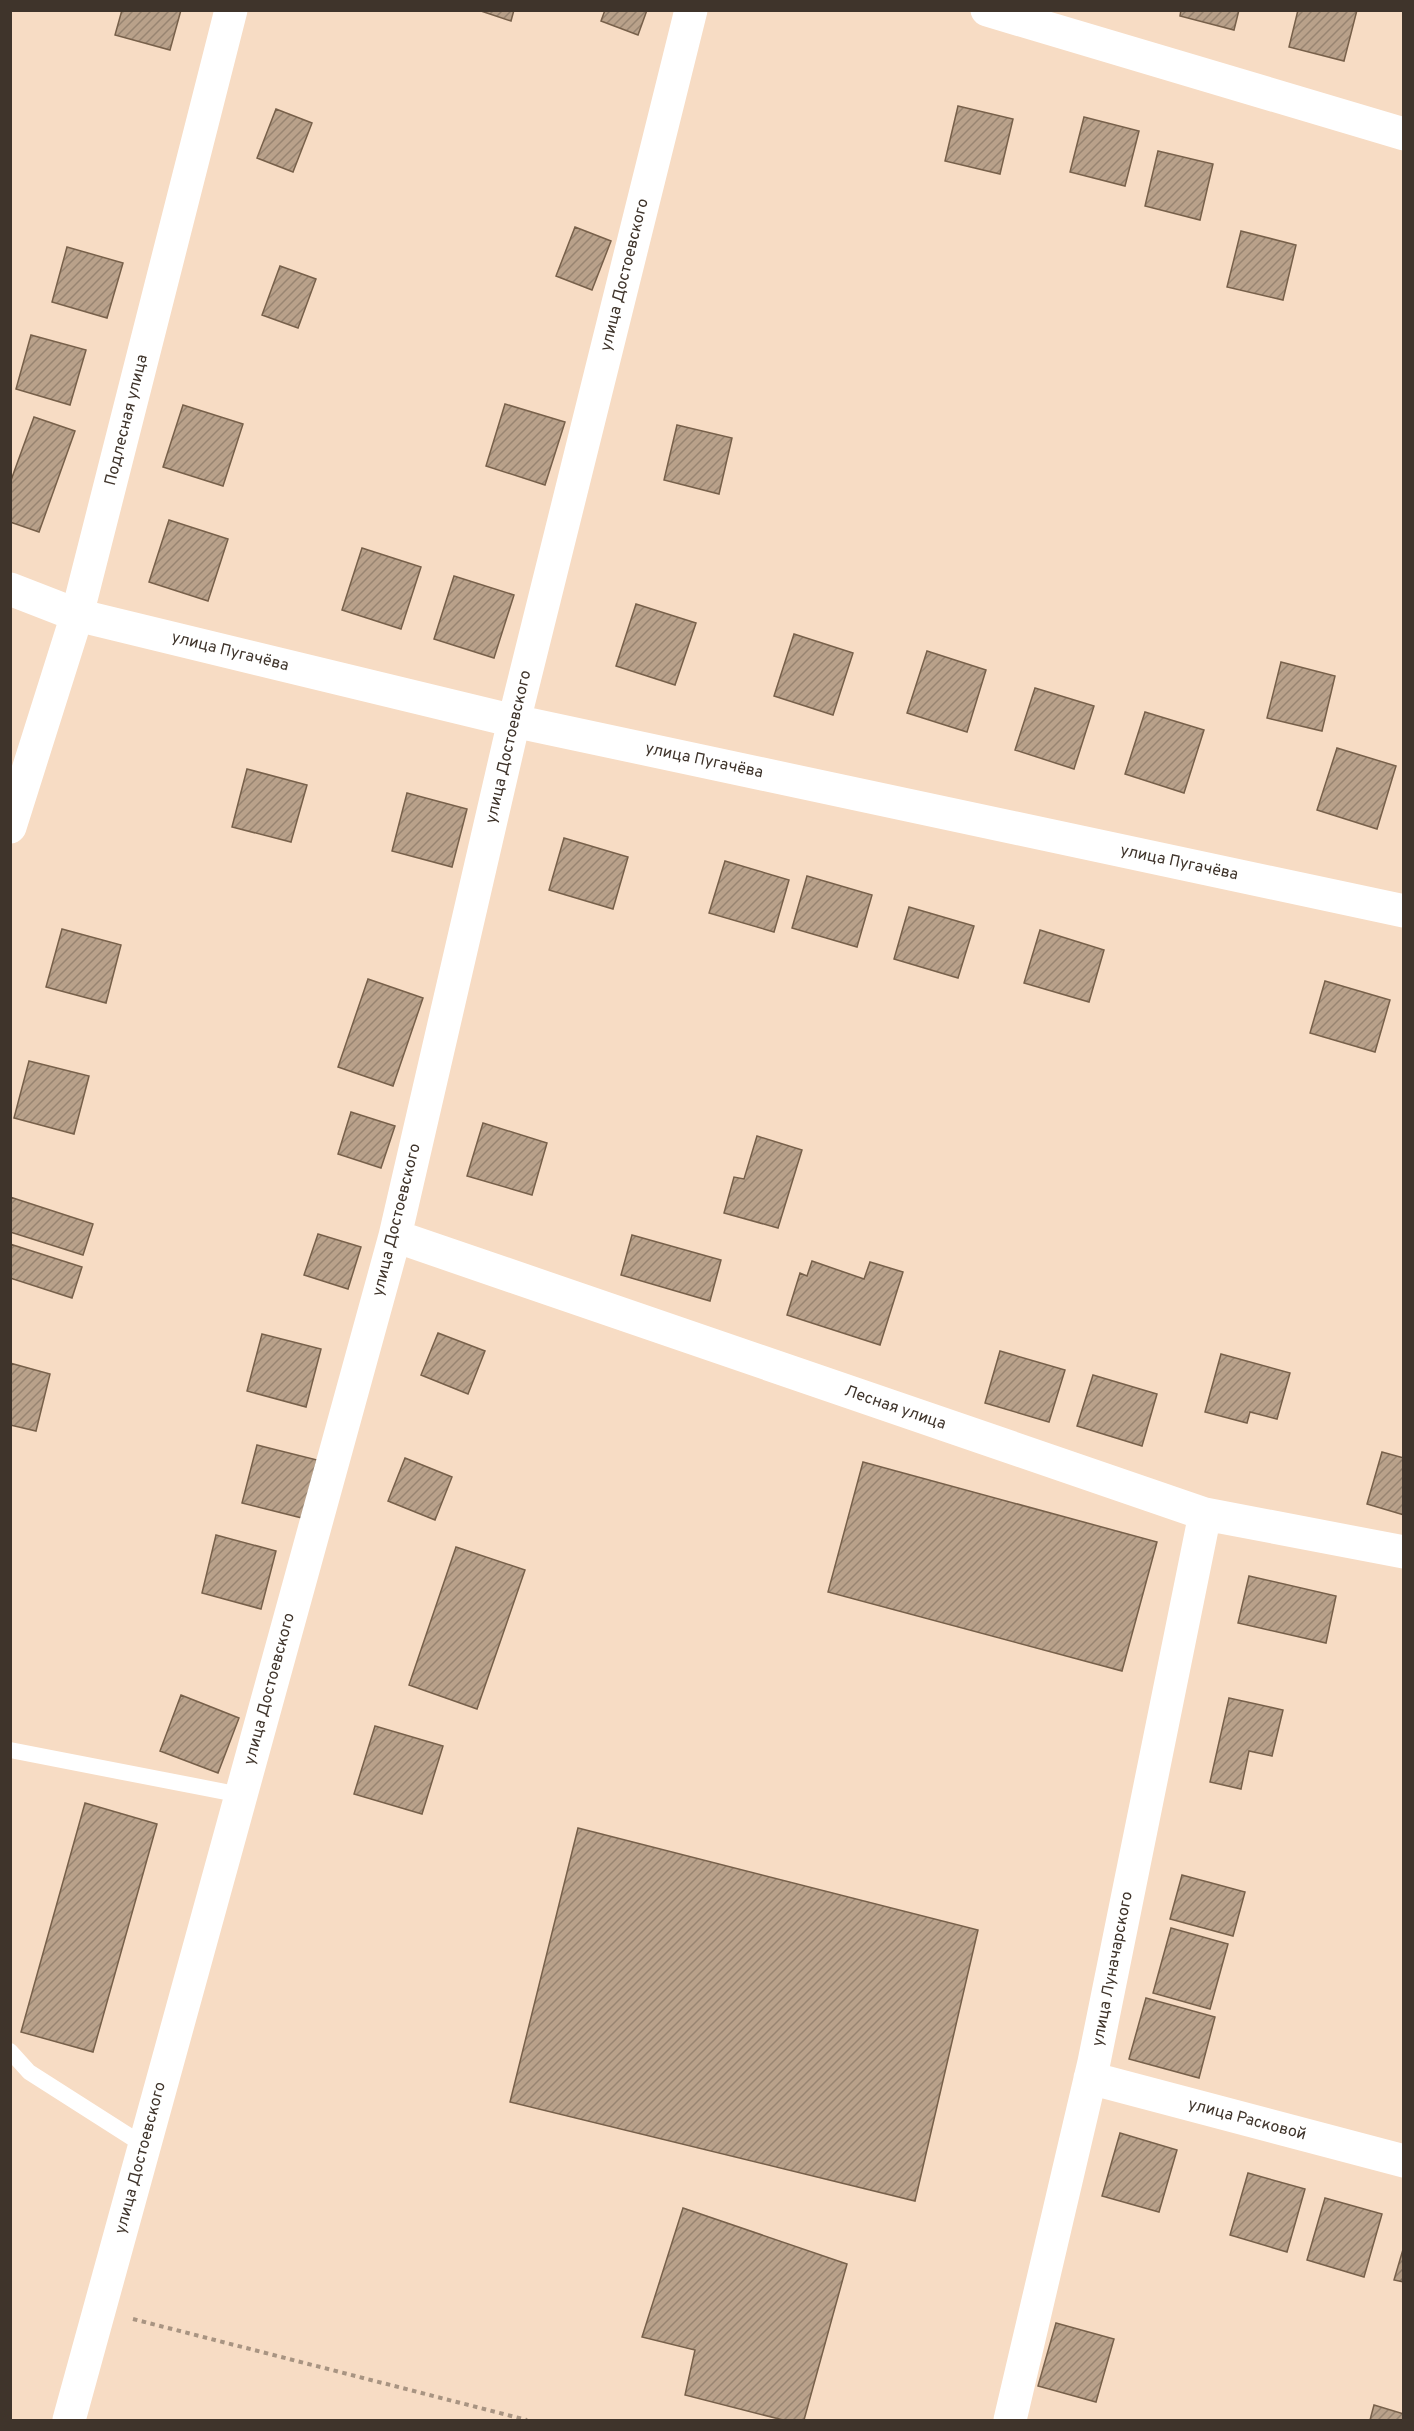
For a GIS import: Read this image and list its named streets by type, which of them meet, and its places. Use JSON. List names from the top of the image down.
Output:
{
  "streets": {
    "street": [
      "улица Достоевского",
      "Подлесная улица",
      "улица Пугачёва",
      "Лесная улица",
      "улица Луначарского",
      "улица Расковой"
    ]
  },
  "crossings": [
    ["улица Достоевского", "улица Пугачёва"],
    ["улица Достоевского", "Лесная улица"],
    ["Подлесная улица", "улица Пугачёва"],
    ["Лесная улица", "улица Луначарского"],
    ["улица Луначарского", "улица Расковой"]
  ]
}
